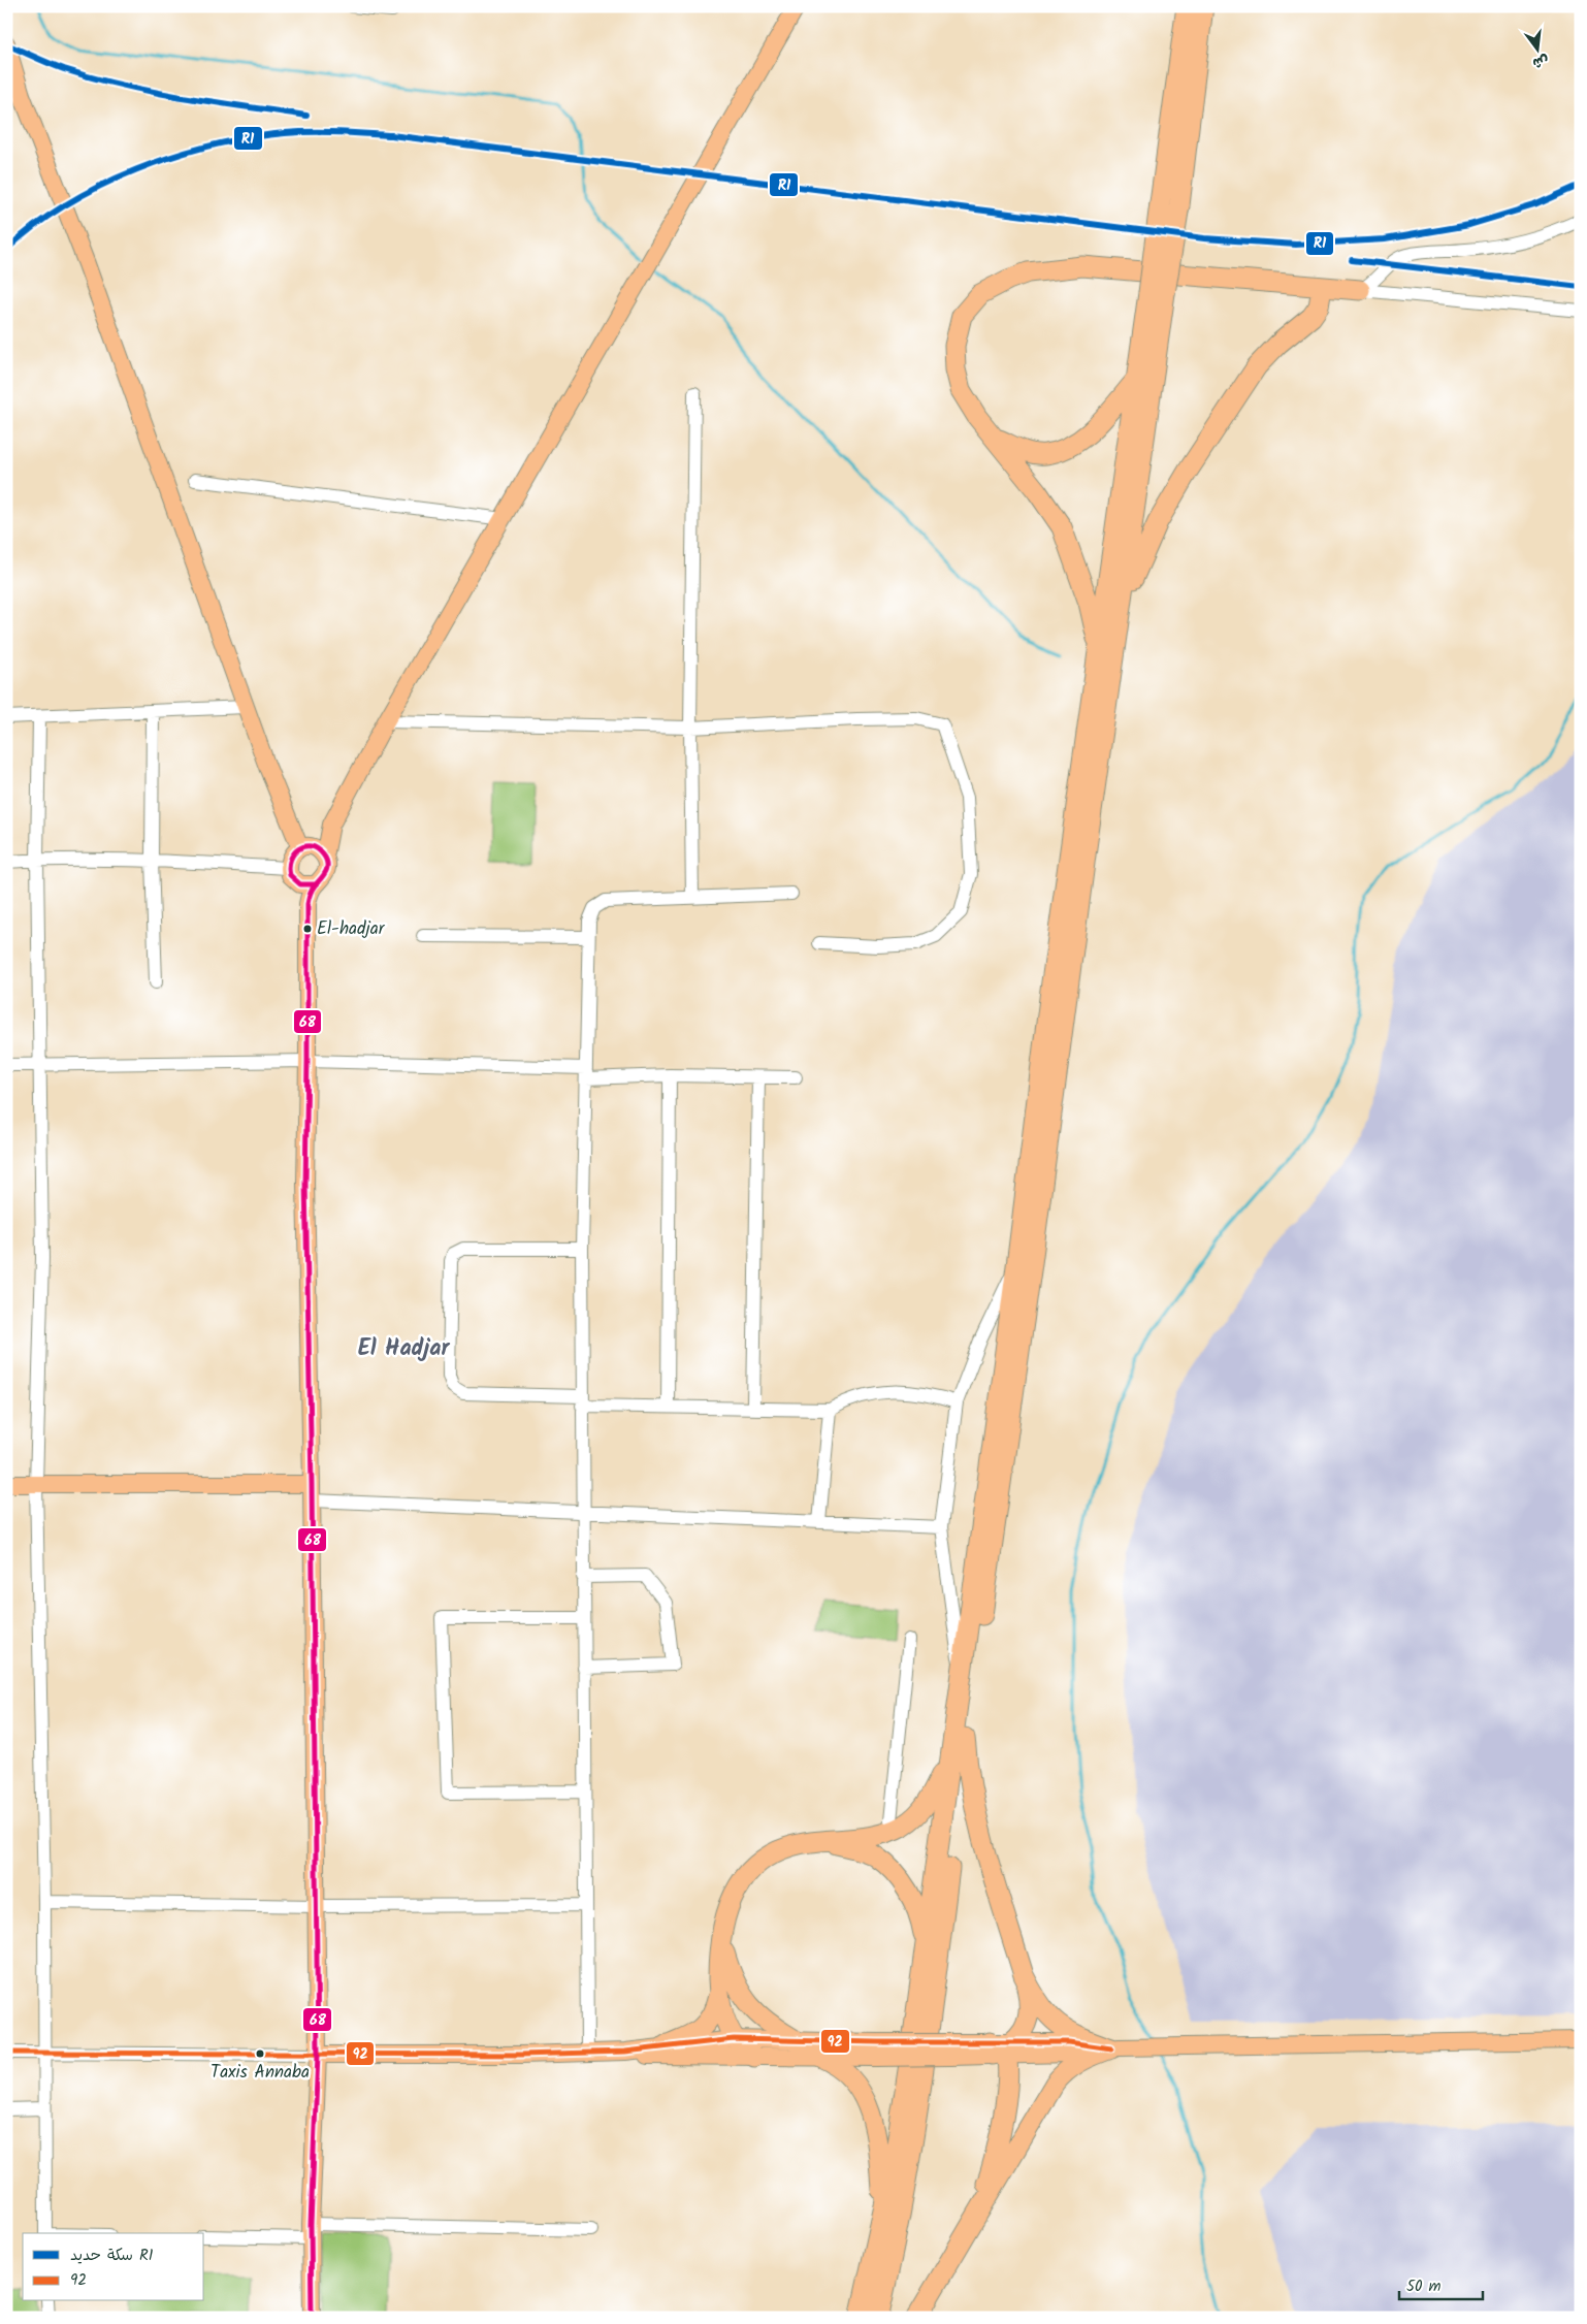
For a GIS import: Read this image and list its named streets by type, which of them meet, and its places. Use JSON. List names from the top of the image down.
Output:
{
  "districts": ["El Hadjar"],
  "places": ["El-hadjar", "Taxis Annaba"],
  "lines": ["rail line R1", "transit line 68", "transit line 92"],
  "legend": ["سكة حديد R1", "92"],
  "scale_bar": "50 m",
  "north": "bottom"
}
